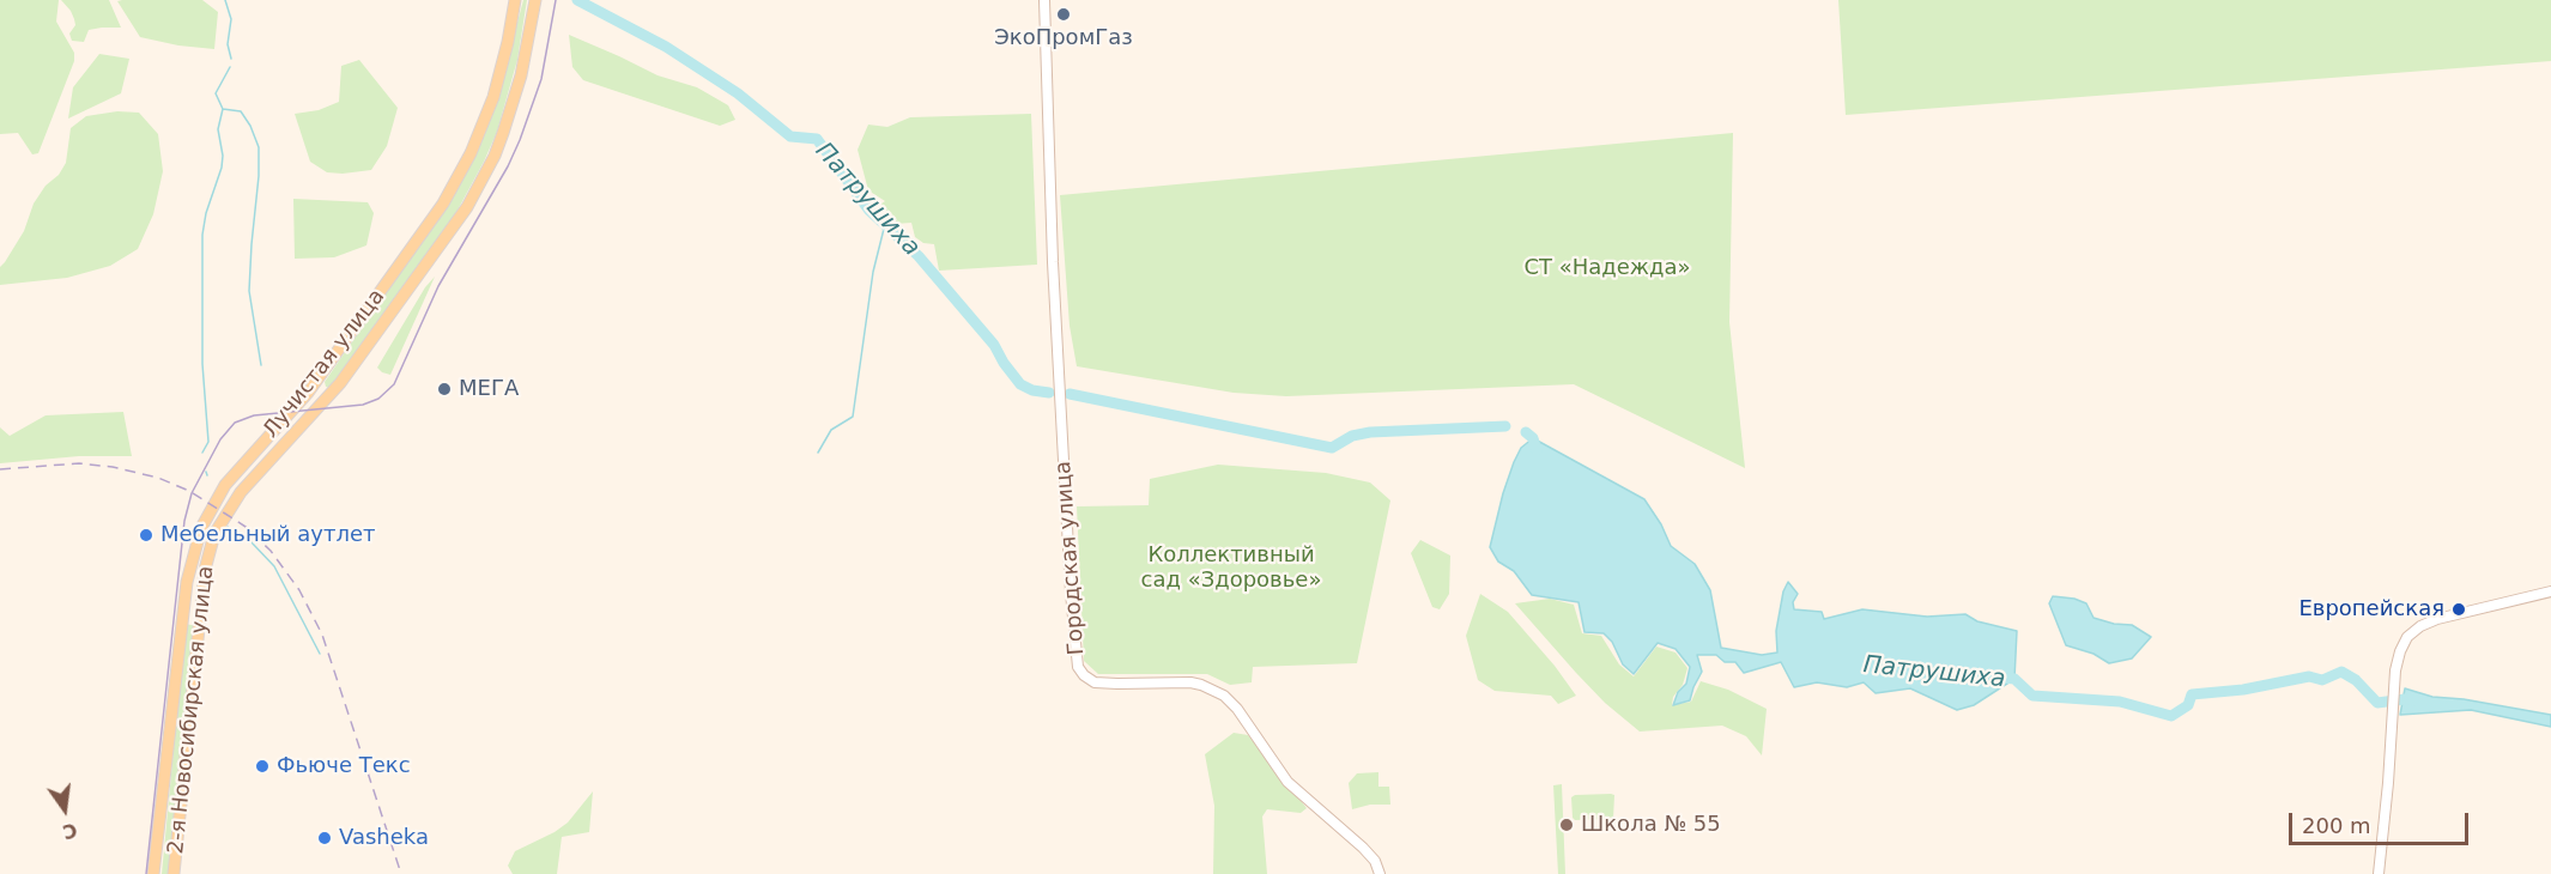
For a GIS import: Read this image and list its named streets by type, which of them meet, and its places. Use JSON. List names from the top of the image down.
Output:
{
  "streets": {
    "main road": ["Лучистая улица", "2-я Новосибирская улица"],
    "street": ["Городская улица"]
  },
  "water": ["Патрушиха"],
  "parks": ["СТ «Надежда»", "Коллективный сад «Здоровье»"],
  "places": [
    "ЭкоПромГаз",
    "МЕГА",
    "Мебельный аутлет",
    "Европейская",
    "Фьюче Текс",
    "Школа № 55",
    "Vasheka"
  ],
  "scale_bar": "200 m",
  "north": "bottom"
}
